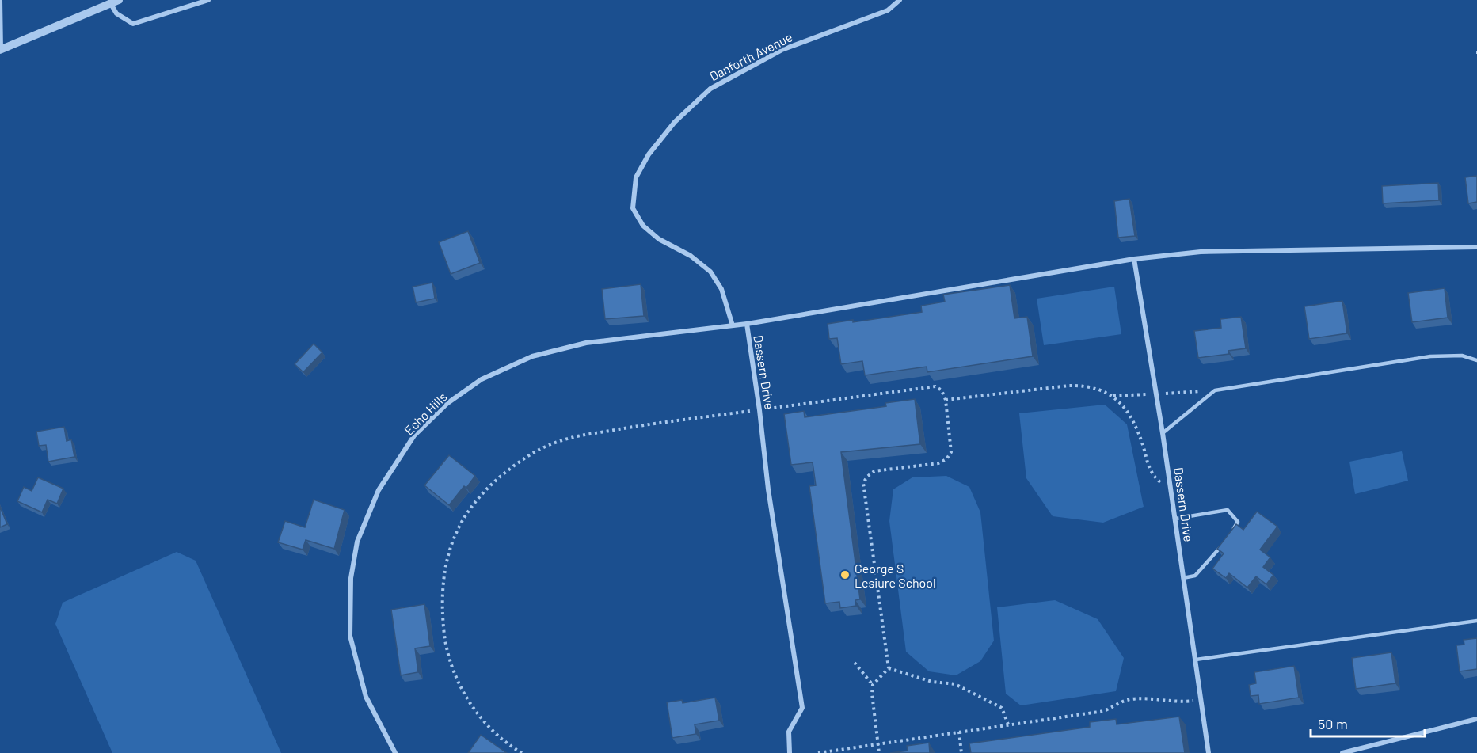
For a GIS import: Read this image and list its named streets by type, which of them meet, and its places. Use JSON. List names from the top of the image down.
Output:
{
  "streets": {
    "street": ["Danforth Avenue", "Dassern Drive", "Echo Hills"]
  },
  "crossings": [
    ["Danforth Avenue", "Echo Hills"],
    ["Dassern Drive", "Echo Hills"]
  ],
  "places": ["George S Lesiure School"],
  "scale_bar": "50 m"
}
